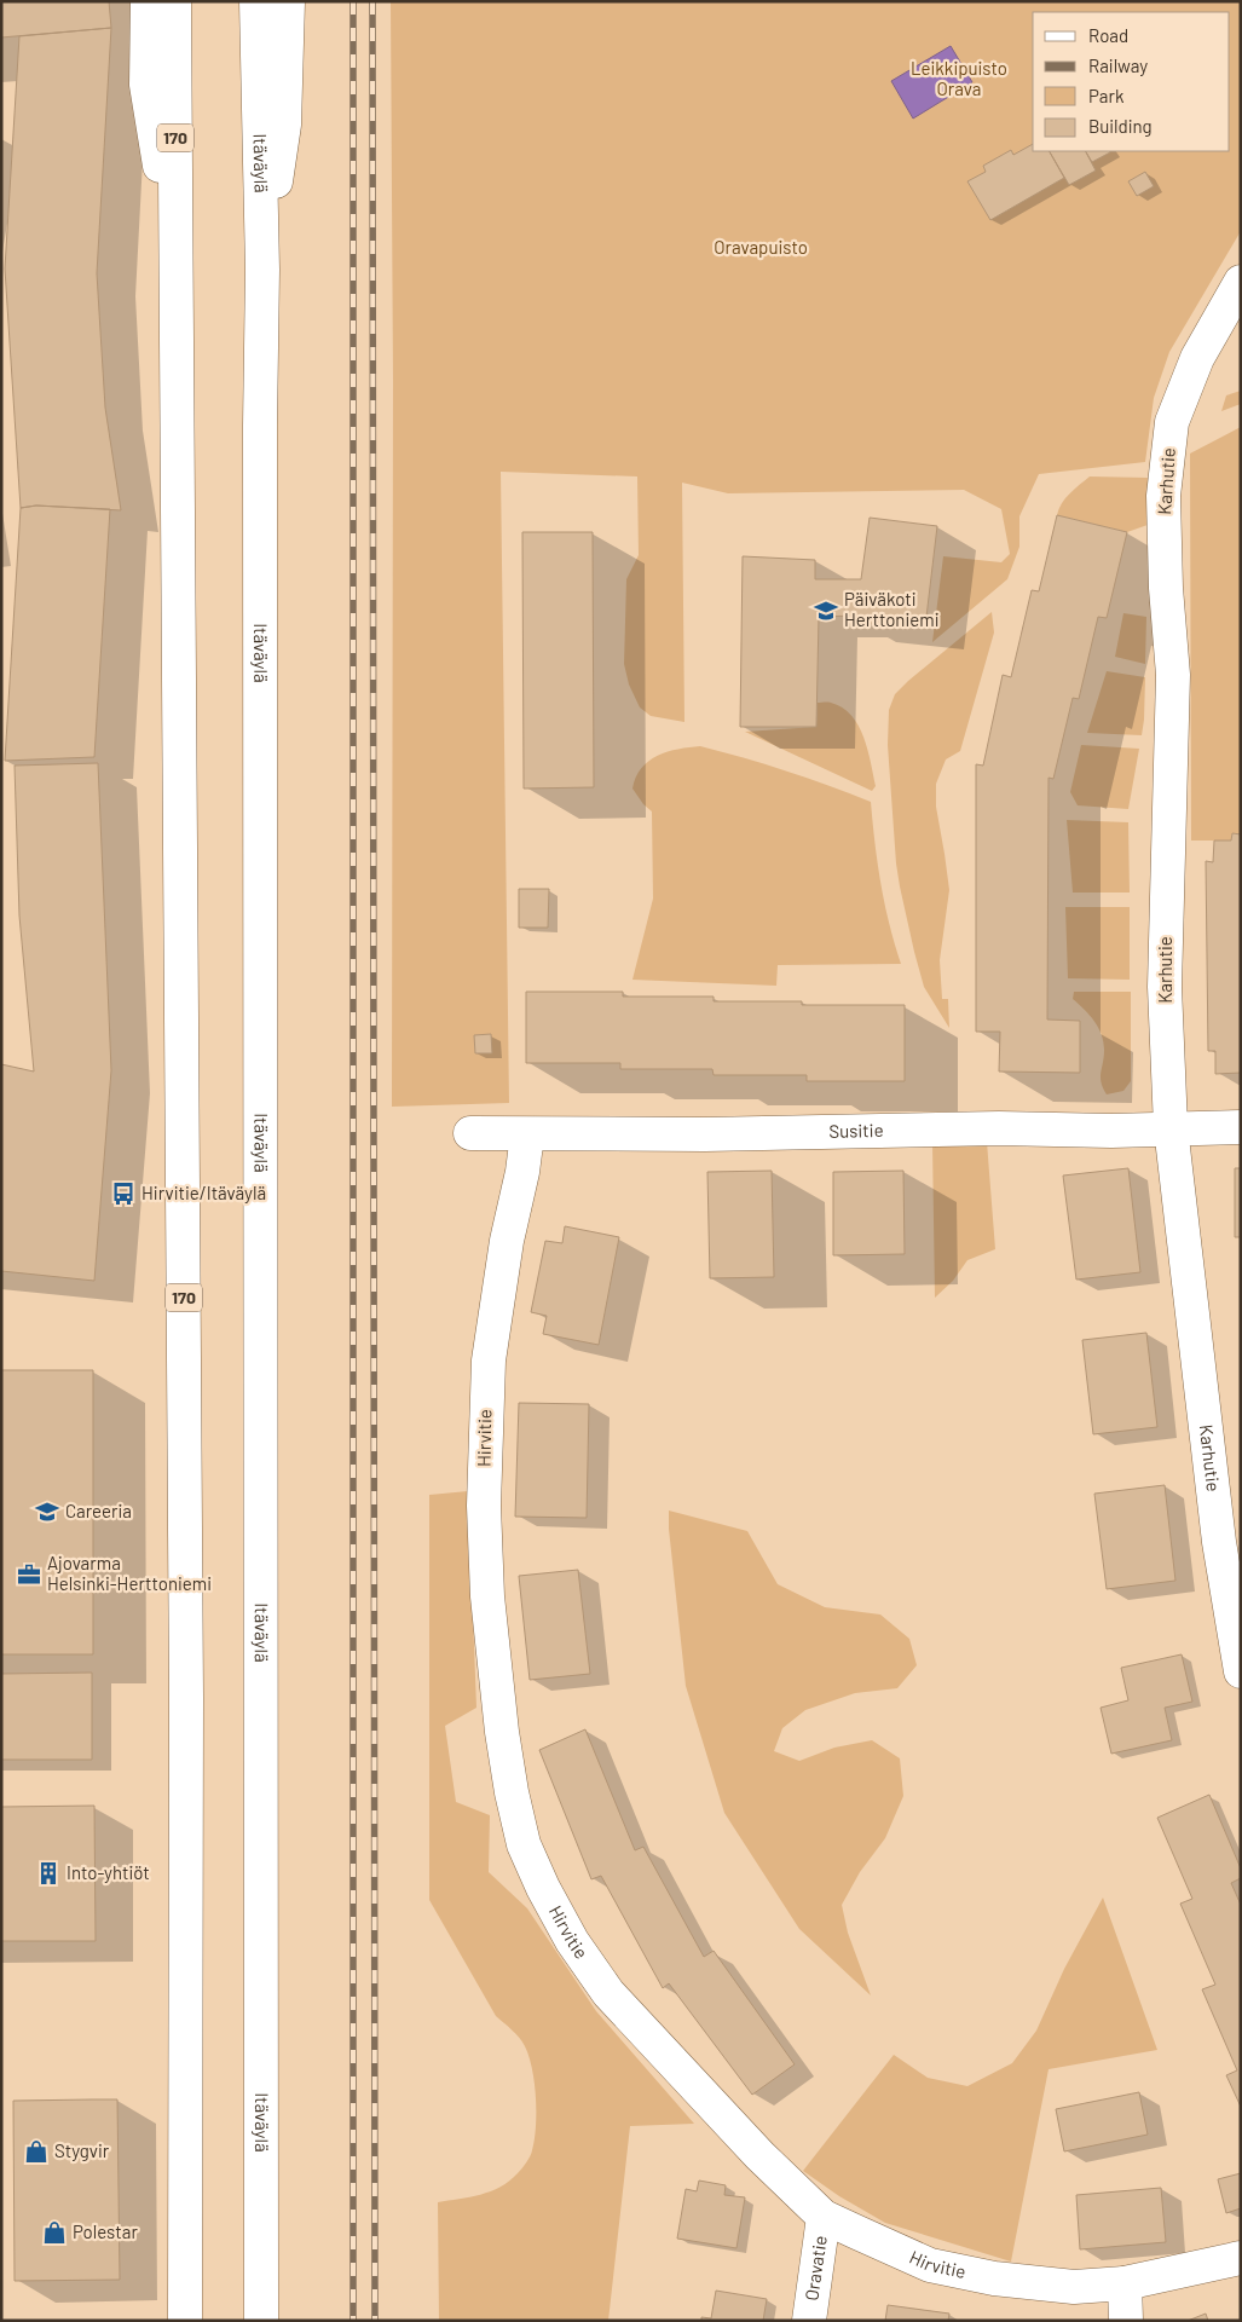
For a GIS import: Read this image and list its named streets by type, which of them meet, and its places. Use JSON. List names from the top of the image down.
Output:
{
  "streets": {
    "main road": [
      "170",
      "Itäväylä",
      "Karhutie",
      "Susitie",
      "Hirvitie",
      "Oravatie"
    ]
  },
  "crossings": [
    ["Karhutie", "Susitie"],
    ["Susitie", "Hirvitie"],
    ["Hirvitie", "Oravatie"]
  ],
  "parks": ["Leikkipuisto Orava", "Oravapuisto"],
  "places": {
    "school or university": ["Päiväkoti Herttoniemi", "Careeria"],
    "bus stop": ["Hirvitie/Itäväylä"],
    "office": ["Ajovarma Helsinki-Herttoniemi"],
    "building": ["Into-yhtiöt"],
    "shop": ["Stygvir", "Polestar"]
  },
  "legend": [
    "Road",
    "Railway",
    "Park",
    "Building"
  ]
}
